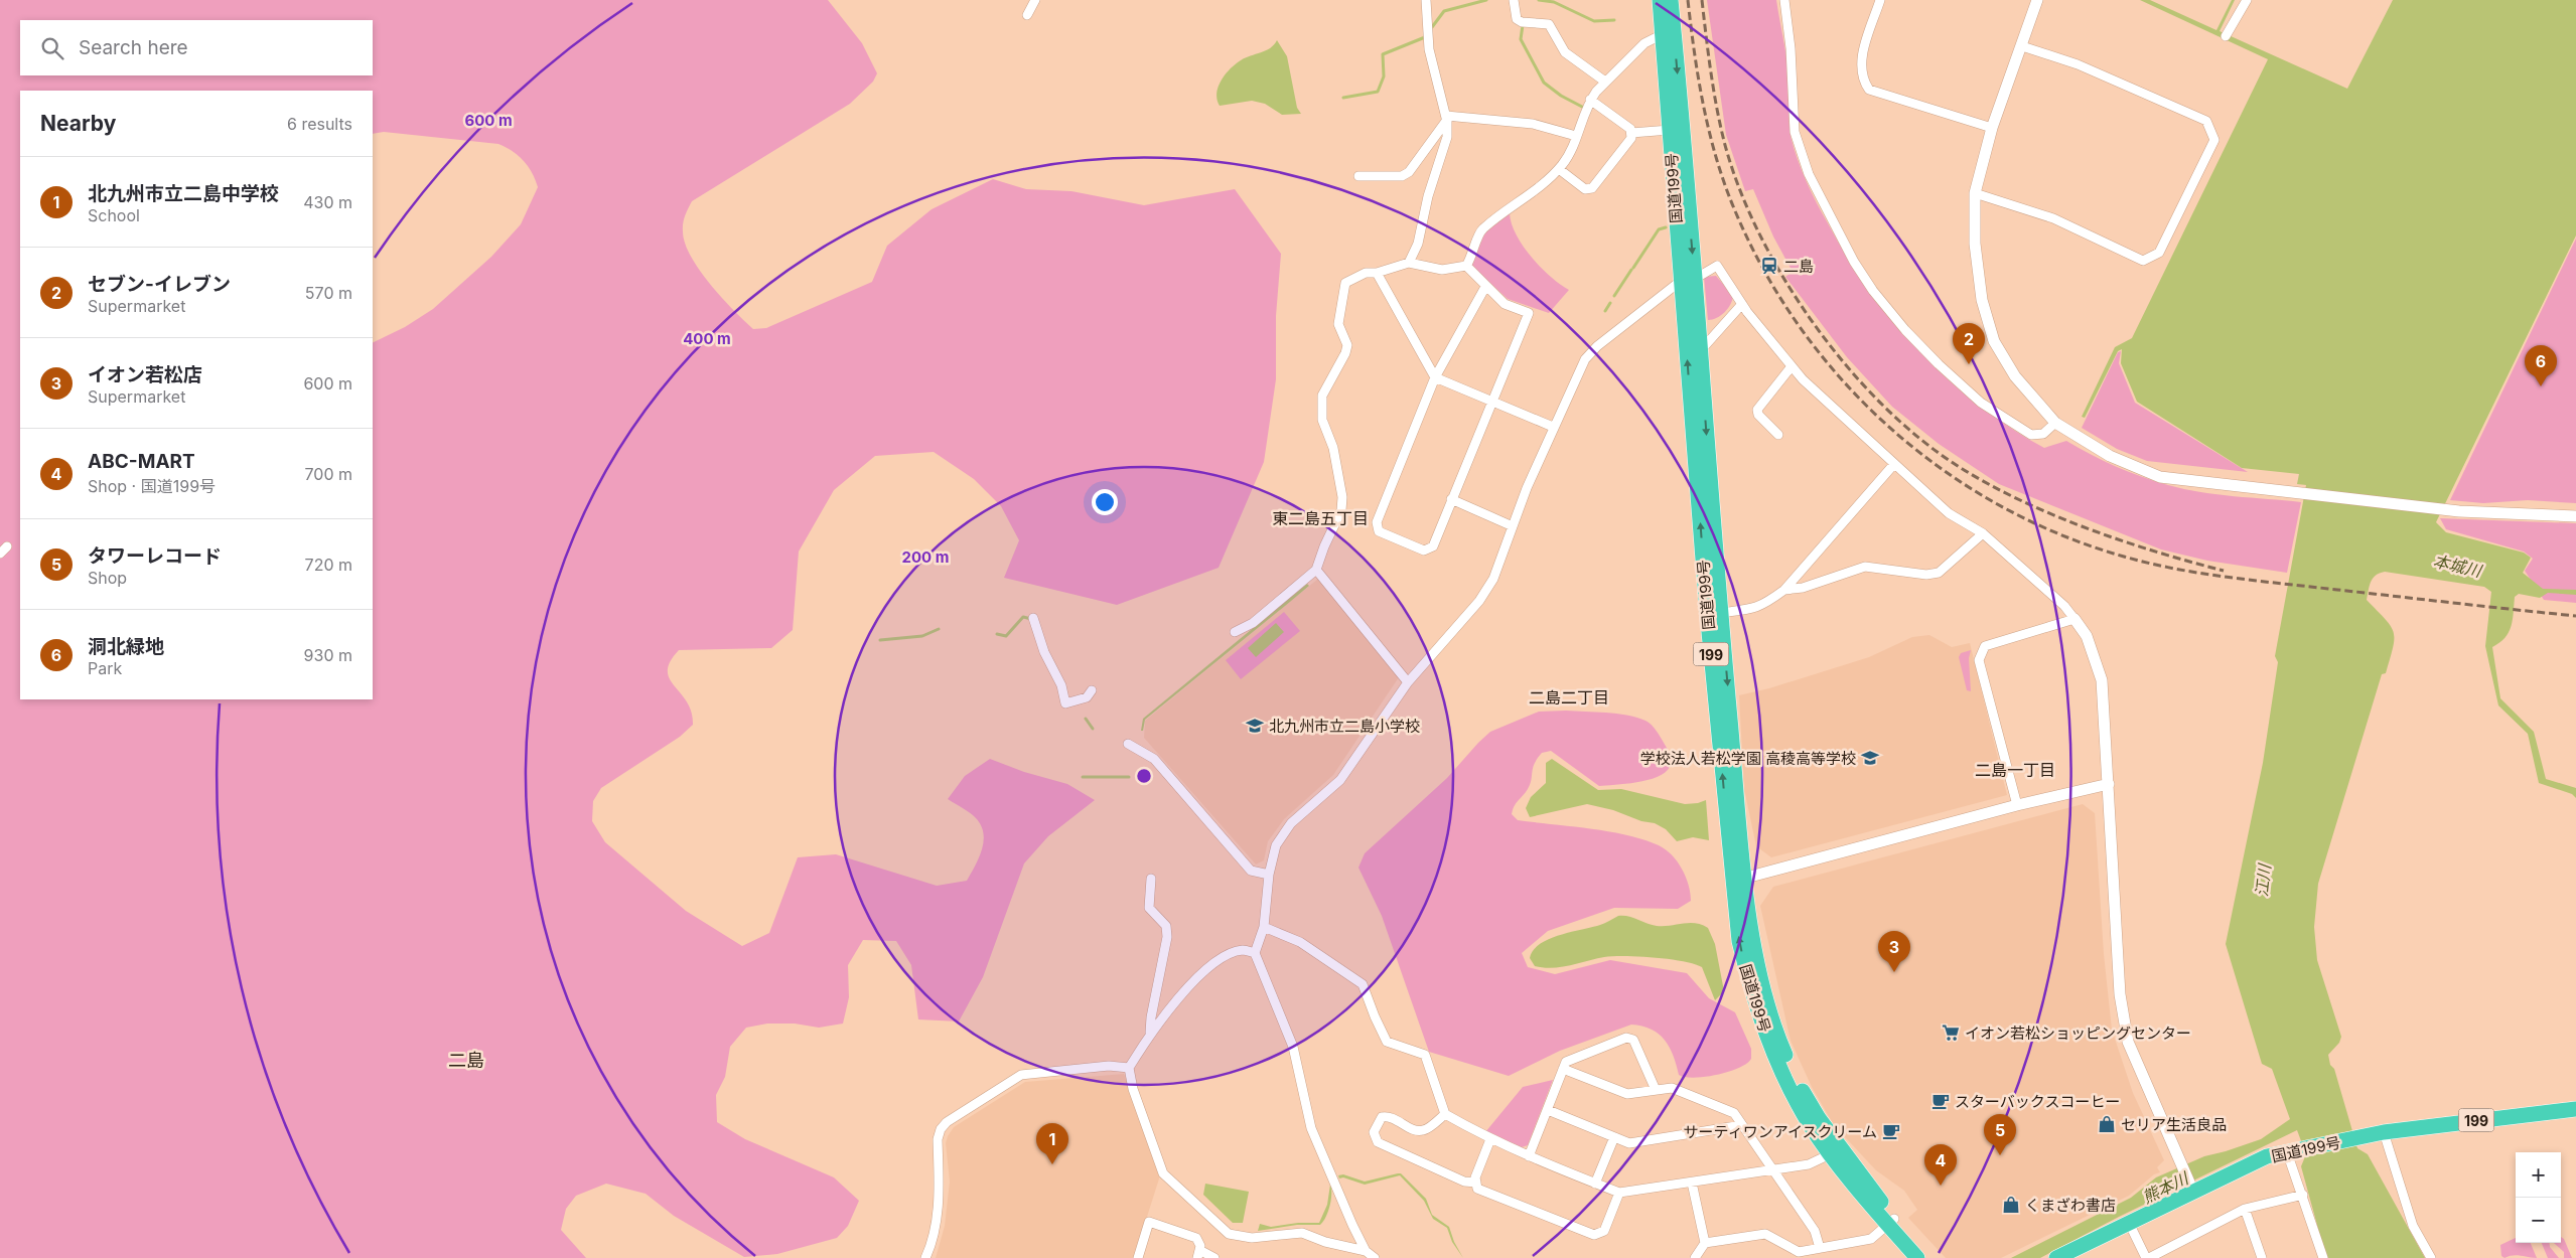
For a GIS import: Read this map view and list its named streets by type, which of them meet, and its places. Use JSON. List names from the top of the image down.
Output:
{
  "streets": {
    "highway": ["国道199号", "199"]
  },
  "districts": [
    "東二島五丁目",
    "二島二丁目",
    "二島一丁目",
    "二島"
  ],
  "water": ["本城川", "江川", "熊本川"],
  "places": {
    "station": ["二島"],
    "school or university": ["北九州市立二島小学校", "学校法人若松学園 高稜高等学校"],
    "supermarket": ["イオン若松ショッピングセンター"],
    "cafe": ["スターバックスコーヒー", "サーティワンアイスクリーム"],
    "shop": ["セリア生活良品", "くまざわ書店"]
  },
  "page": {
    "search": "Search here",
    "heading": ["Nearby", "6 results"],
    "list": [
      {
        "mark": "1",
        "name": "北九州市立二島中学校",
        "note": "School",
        "value": "430 m"
      },
      {
        "mark": "2",
        "name": "セブン-イレブン",
        "note": "Supermarket",
        "value": "570 m"
      },
      {
        "mark": "3",
        "name": "イオン若松店",
        "note": "Supermarket",
        "value": "600 m"
      },
      {
        "mark": "4",
        "name": "ABC-MART",
        "note": "Shop · 国道199号",
        "value": "700 m"
      },
      {
        "mark": "5",
        "name": "タワーレコード",
        "note": "Shop",
        "value": "720 m"
      },
      {
        "mark": "6",
        "name": "洞北緑地",
        "note": "Park",
        "value": "930 m"
      }
    ],
    "pins": [
      "2",
      "6",
      "3",
      "5",
      "1",
      "4"
    ],
    "map_buttons": ["+", "−"]
  },
  "rings": ["600 m", "400 m", "200 m"]
}
